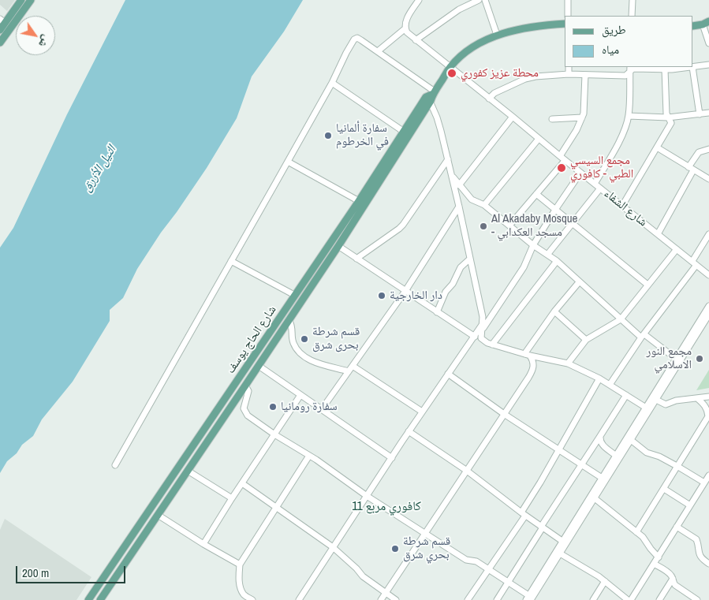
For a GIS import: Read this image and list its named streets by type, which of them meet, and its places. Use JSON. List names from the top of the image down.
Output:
{
  "streets": {
    "main road": ["شارع الحاج يوسف"],
    "street": ["شارع الشفاء"]
  },
  "crossings": [
    ["شارع الشفاء", "شارع الحاج يوسف"]
  ],
  "districts": ["كافوري مربع 11"],
  "water": ["النيل الأزرق"],
  "places": [
    "محطة عزيز كفوري",
    "سفارة ألمانيا في الخرطوم",
    "مجمع السيسي الطبي - كافوري",
    "Al Akadaby Mosque - مسجد العكدابي",
    "دار الخارجية",
    "قسم شرطة بحرى شرق",
    "مجمع النور الاسلامي",
    "سفارة رومانيا",
    "قسم شرطة بحري شرق"
  ],
  "legend": ["طريق", "مياه"],
  "scale_bar": "200 m",
  "north": "bottom right"
}
